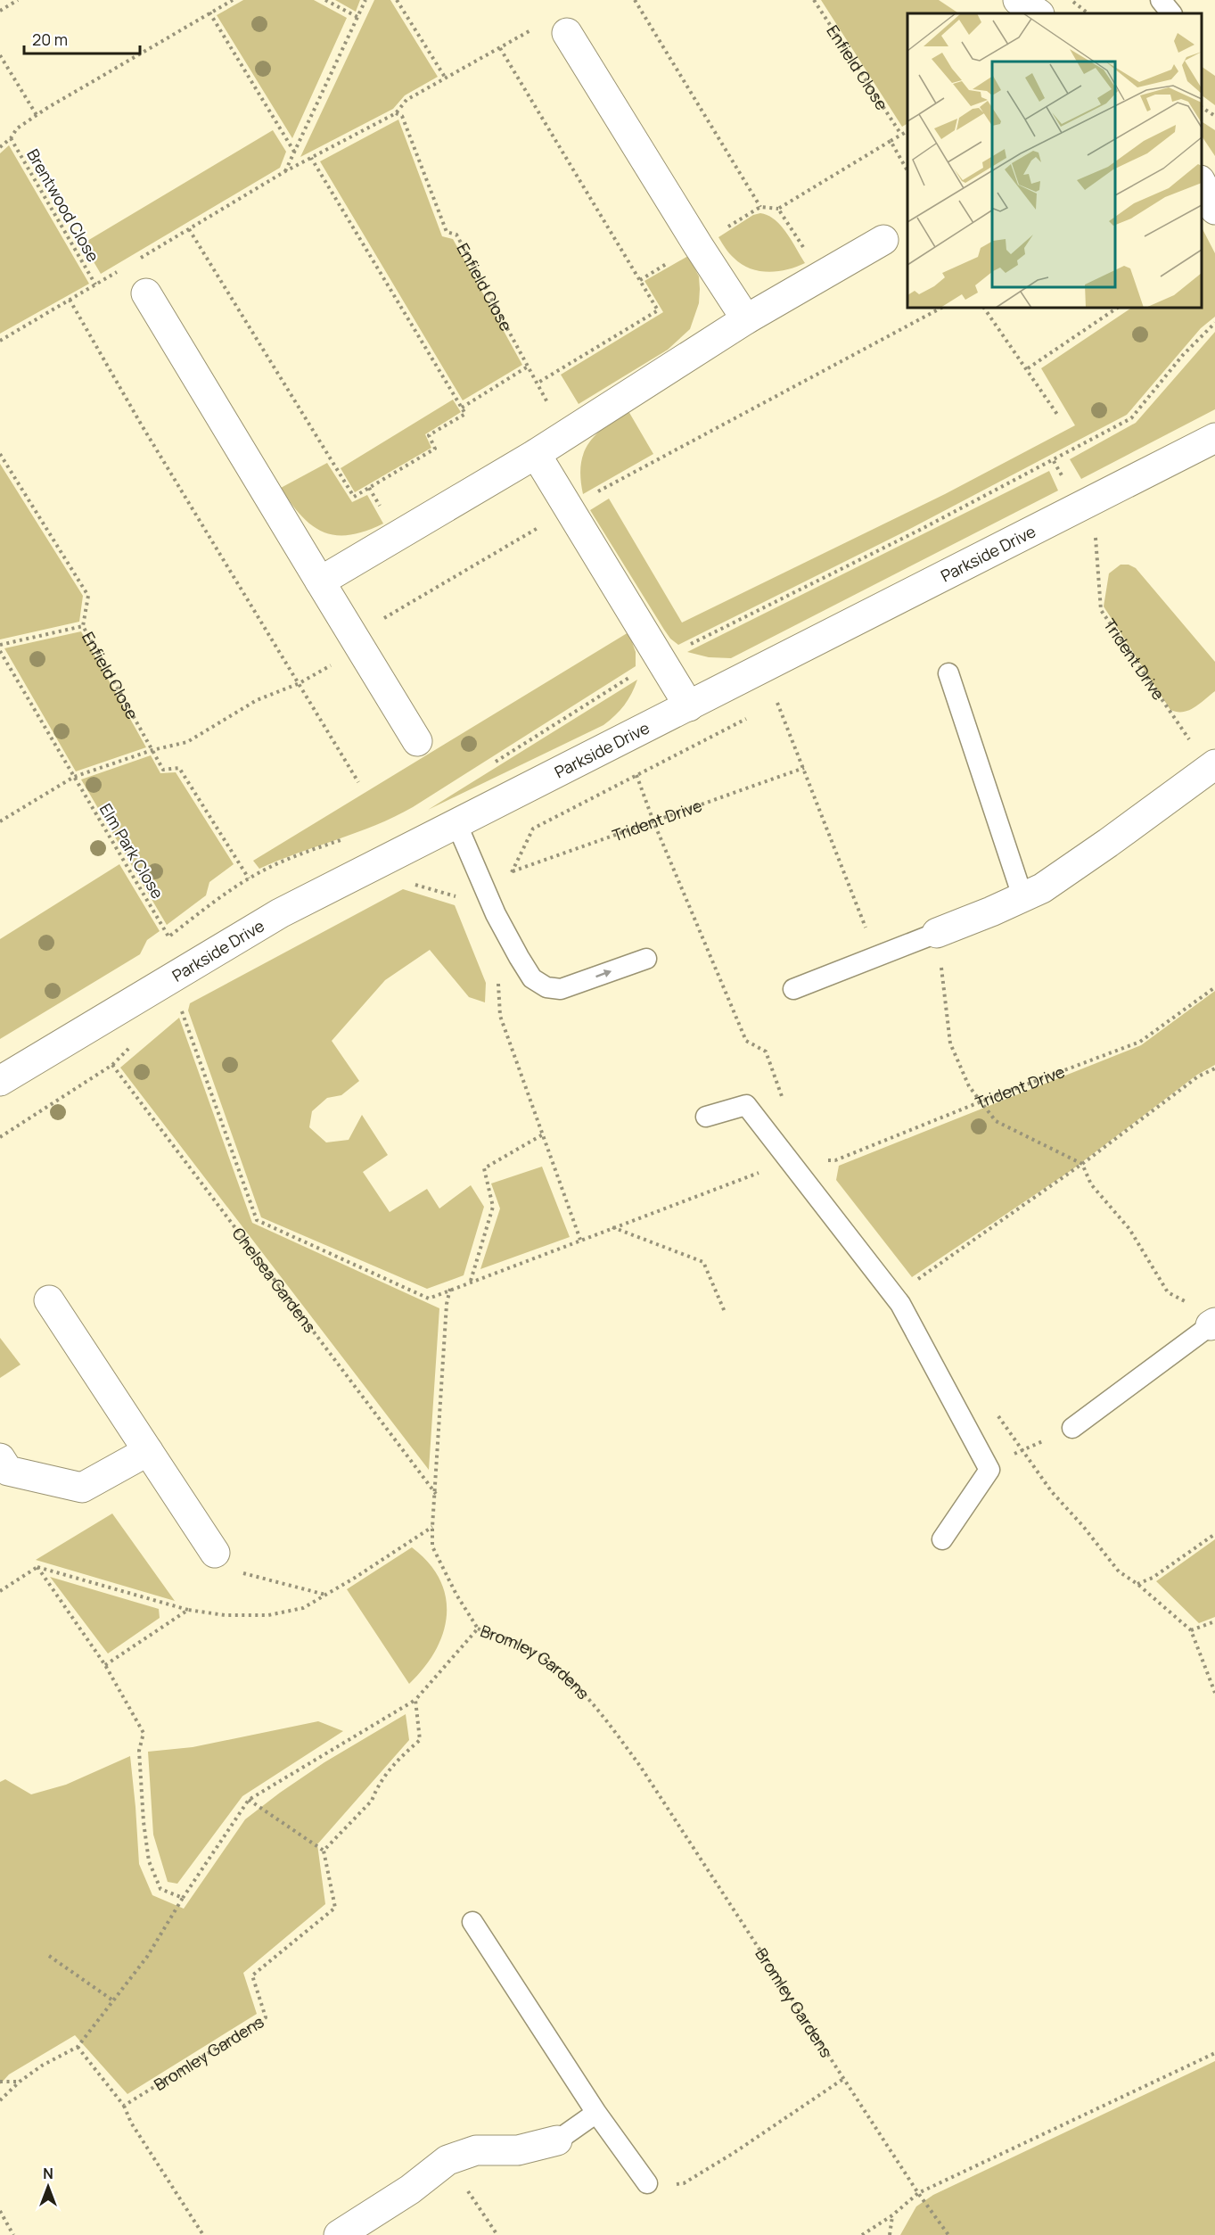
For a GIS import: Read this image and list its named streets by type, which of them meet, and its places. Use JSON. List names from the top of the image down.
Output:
{
  "streets": {
    "street": ["Parkside Drive"],
    "path": [
      "Enfield Close",
      "Brentwood Close",
      "Trident Drive",
      "Elm Park Close",
      "Chelsea Gardens",
      "Bromley Gardens"
    ]
  },
  "crossings": [
    ["Enfield Close", "Elm Park Close"]
  ],
  "scale_bar": "20 m",
  "north": "top"
}
